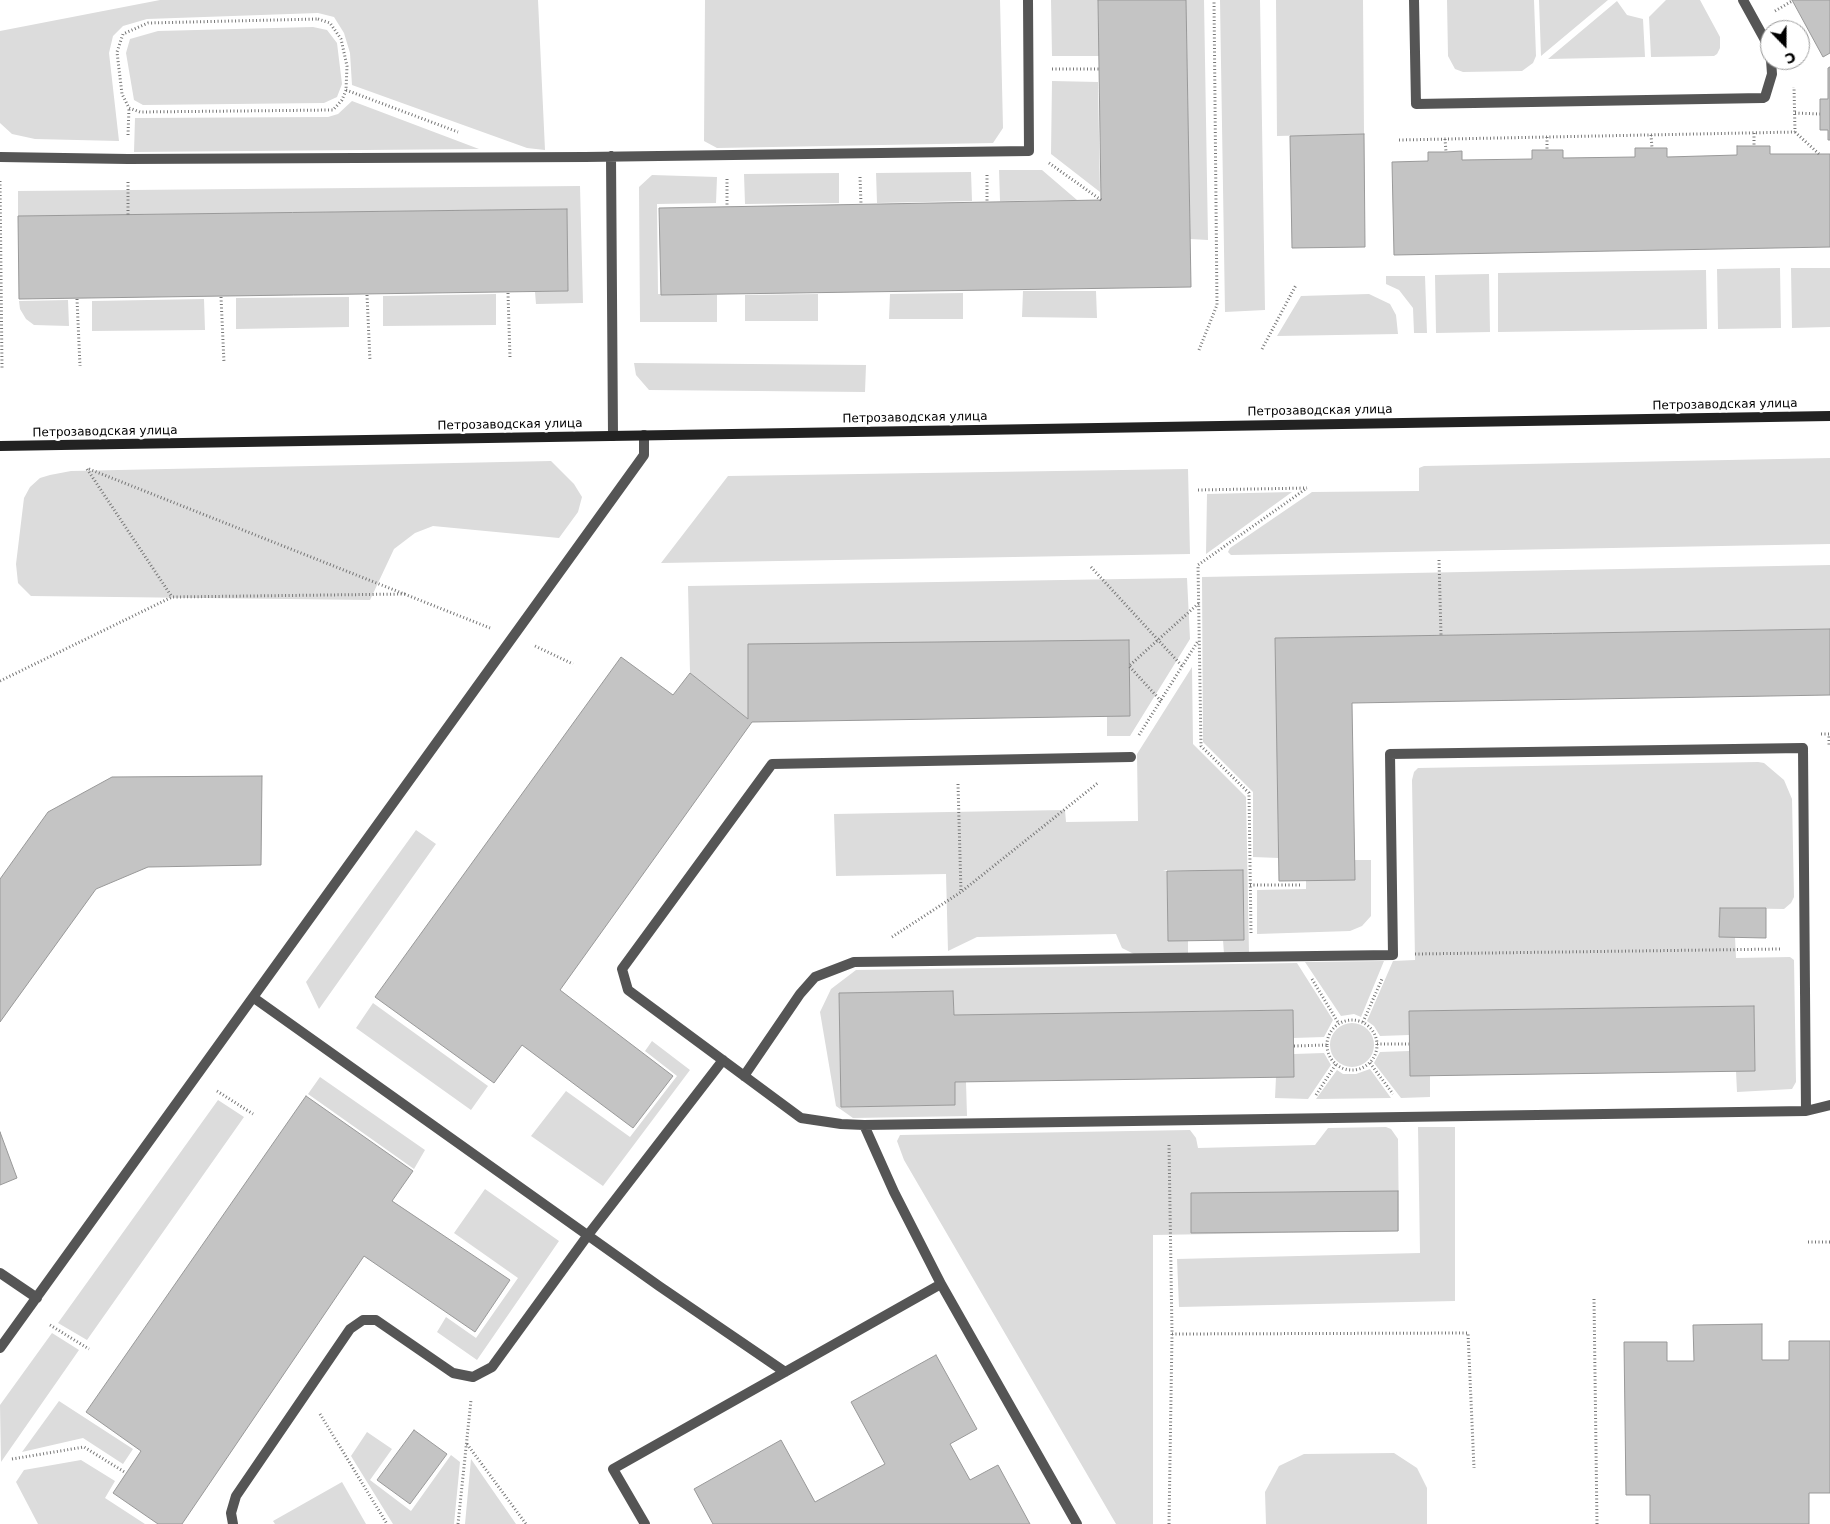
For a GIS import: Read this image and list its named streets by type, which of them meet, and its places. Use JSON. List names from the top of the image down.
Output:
{
  "streets": {
    "street": ["Петрозаводская улица"]
  },
  "north": "bottom"
}
